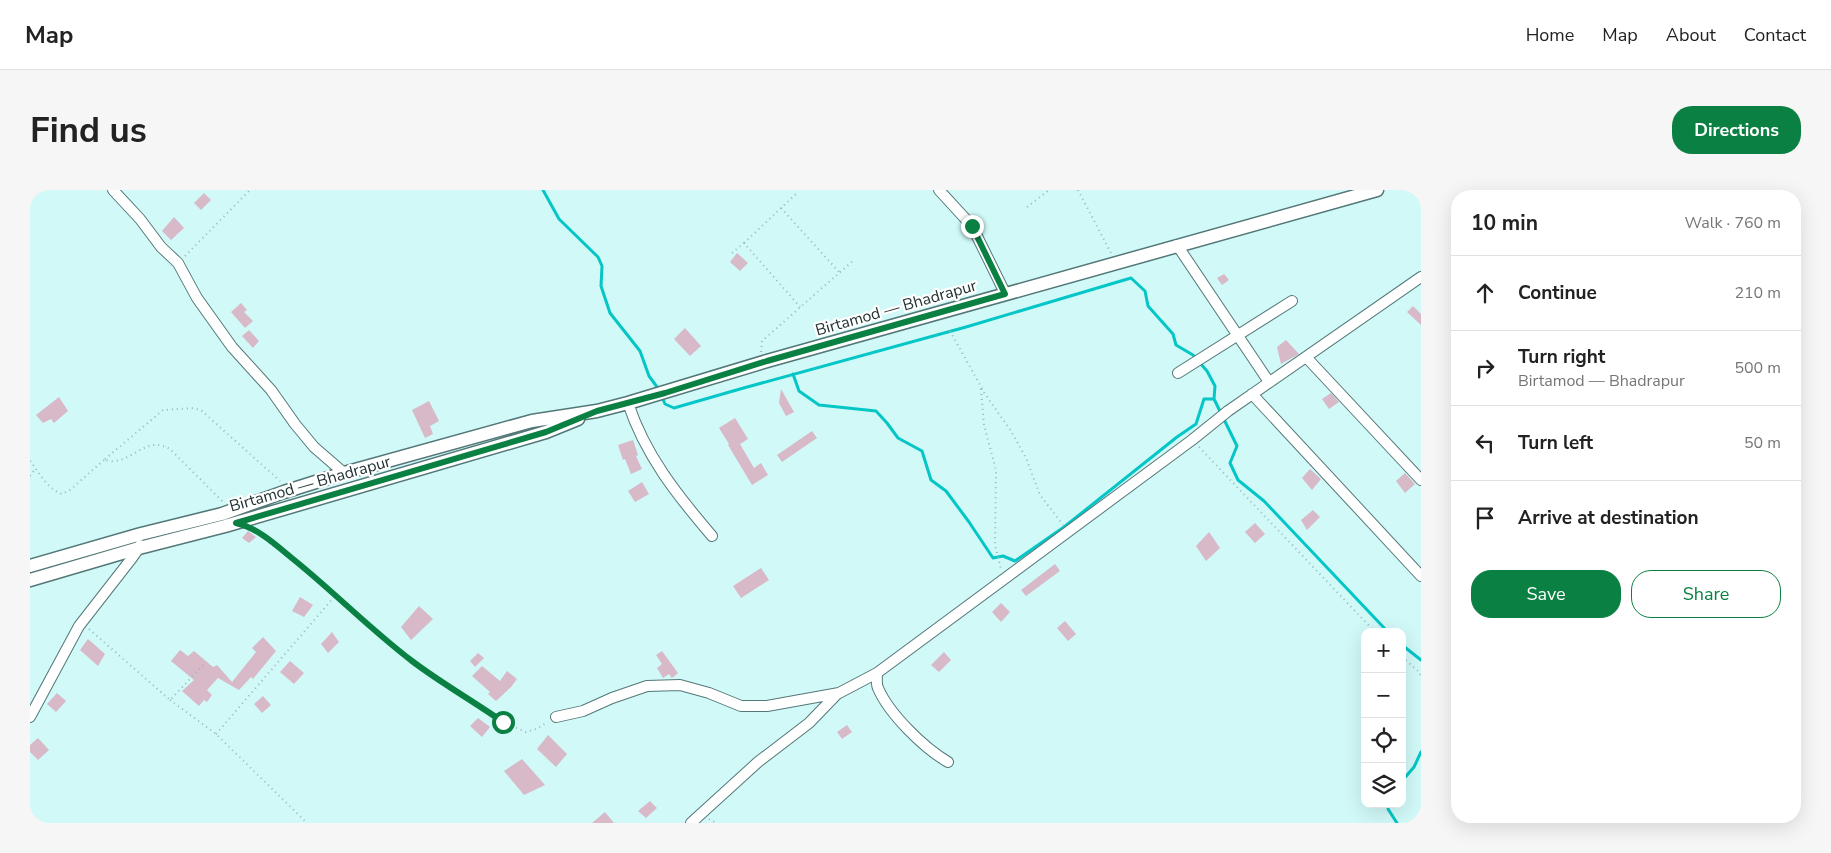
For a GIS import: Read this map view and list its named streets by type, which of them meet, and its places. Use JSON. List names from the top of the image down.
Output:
{
  "streets": {
    "main road": ["Birtamod — Bhadrapur"]
  },
  "page": {
    "header": "Map",
    "nav": [
      "Home",
      "Map",
      "About",
      "Contact"
    ],
    "buttons": [
      "Directions",
      ["Save", "Share"]
    ],
    "title": "Find us",
    "heading": ["10 min", "Walk · 760 m"],
    "list": [
      ["Continue", "210 m"],
      ["Turn right", "Birtamod — Bhadrapur", "500 m"],
      ["Turn left", "50 m"],
      "Arrive at destination"
    ],
    "map_buttons": ["+", "−"]
  }
}
